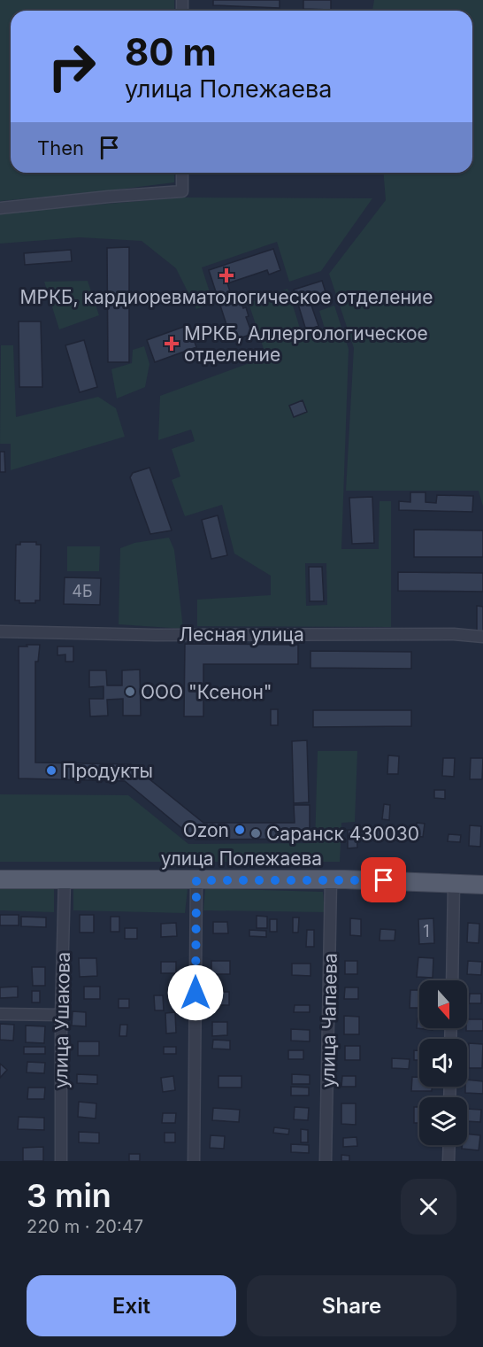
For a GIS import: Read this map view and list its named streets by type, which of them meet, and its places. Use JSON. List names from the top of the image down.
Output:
{
  "streets": {
    "main road": ["улица Полежаева"],
    "street": ["Лесная улица", "улица Ушакова", "улица Чапаева"]
  },
  "crossings": [
    ["улица Полежаева", "улица Ушакова"],
    ["улица Полежаева", "улица Чапаева"]
  ],
  "places": {
    "health": ["МРКБ, кардиоревматологическое отделение", "МРКБ, Аллергологическое отделение"],
    "other": [
      "ООО \"Ксенон\"",
      "Продукты",
      "Ozon",
      "Саранск 430030"
    ]
  },
  "house_numbers": ["4Б", "1"],
  "north": "bottom",
  "page": {
    "turn": ["80 m", "улица Полежаева"],
    "then": "Then",
    "heading": ["3 min", "220 m · 20:47"],
    "buttons": ["Exit", "Share"]
  }
}
